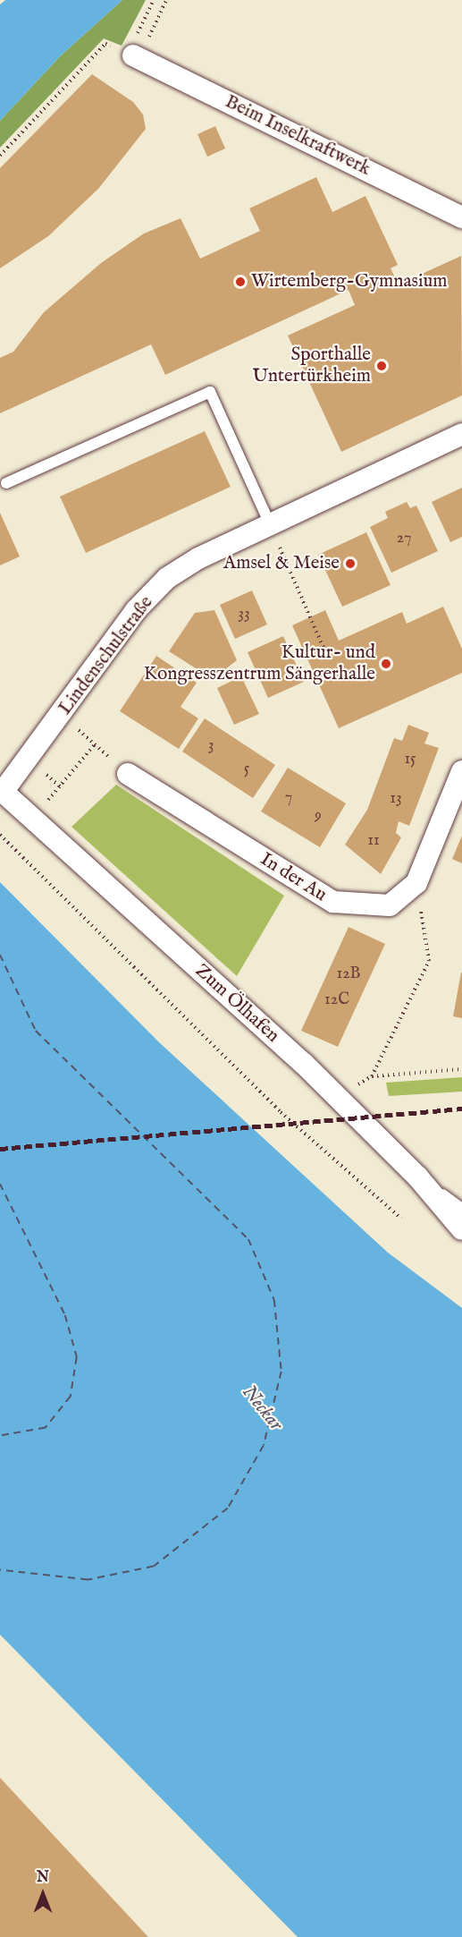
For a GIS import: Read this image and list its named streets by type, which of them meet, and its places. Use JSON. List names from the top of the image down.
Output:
{
  "streets": {
    "street": [
      "Beim Inselkraftwerk",
      "Lindenschulstraße",
      "In der Au",
      "Zum Ölhafen"
    ]
  },
  "crossings": [
    ["Lindenschulstraße", "Zum Ölhafen"]
  ],
  "water": ["Neckar"],
  "places": [
    "Wirtemberg-Gymnasium",
    "Sporthalle Untertürkheim",
    "Amsel & Meise",
    "Kultur- und Kongresszentrum Sängerhalle"
  ],
  "house_numbers": [
    "27",
    "33",
    "3",
    "15",
    "5",
    "7",
    "13",
    "9",
    "11",
    "12B",
    "12C"
  ],
  "north": "top"
}
